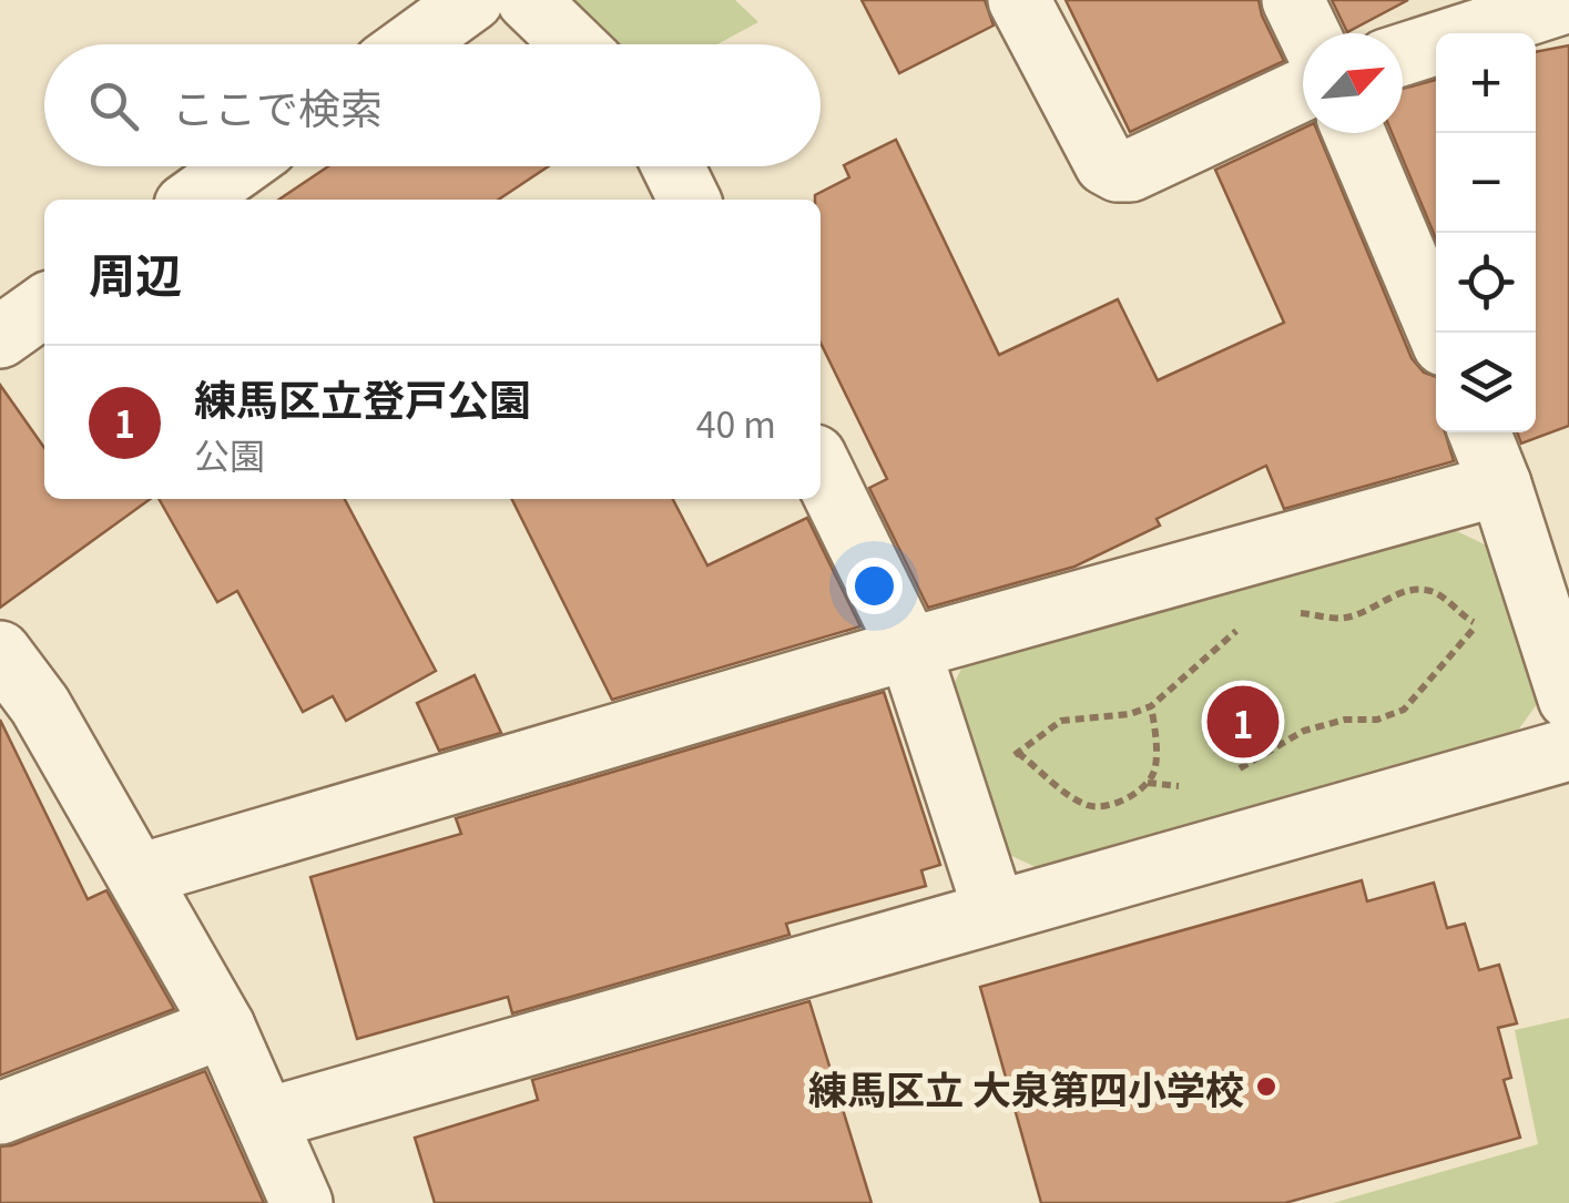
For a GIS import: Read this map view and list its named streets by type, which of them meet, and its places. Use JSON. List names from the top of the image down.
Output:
{
  "places": ["練馬区立 大泉第四小学校"],
  "north": "top right",
  "page": {
    "map_buttons": ["+", "−"],
    "search": "ここで検索",
    "heading": "周辺",
    "list": [
      {
        "mark": "1",
        "name": "練馬区立登戸公園",
        "note": "公園",
        "value": "40 m"
      }
    ],
    "pins": "1"
  }
}
